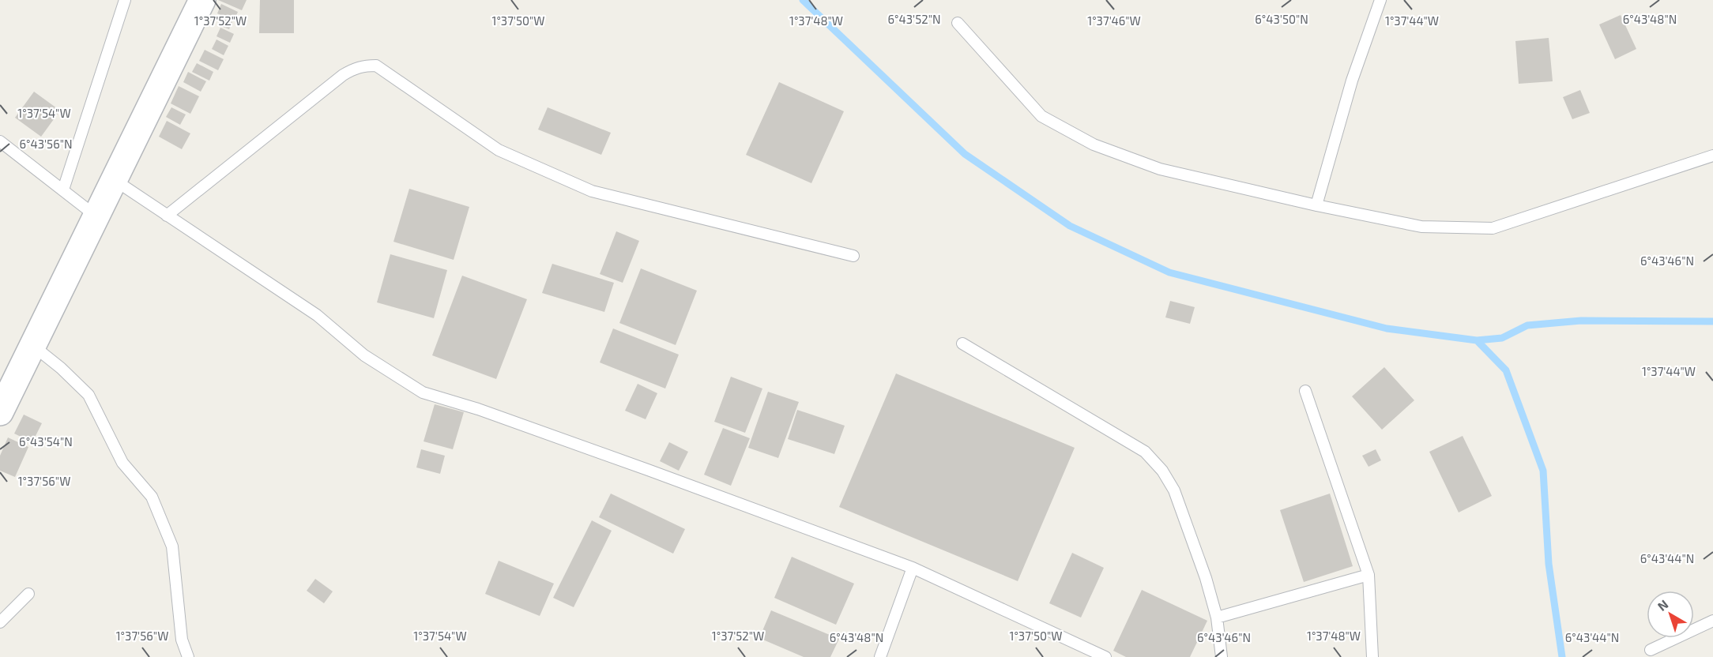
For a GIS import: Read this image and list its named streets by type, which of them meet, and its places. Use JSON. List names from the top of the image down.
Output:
{
  "north": "top left",
  "coordinates": [
    "6°43'52\"N",
    "6°43'50\"N",
    "6°43'48\"N",
    "1°37'52\"W",
    "1°37'50\"W",
    "1°37'48\"W",
    "1°37'46\"W",
    "1°37'44\"W",
    "1°37'54\"W",
    "6°43'56\"N",
    "6°43'46\"N",
    "6°43'54\"N",
    "1°37'56\"W",
    "6°43'44\"N"
  ]
}
